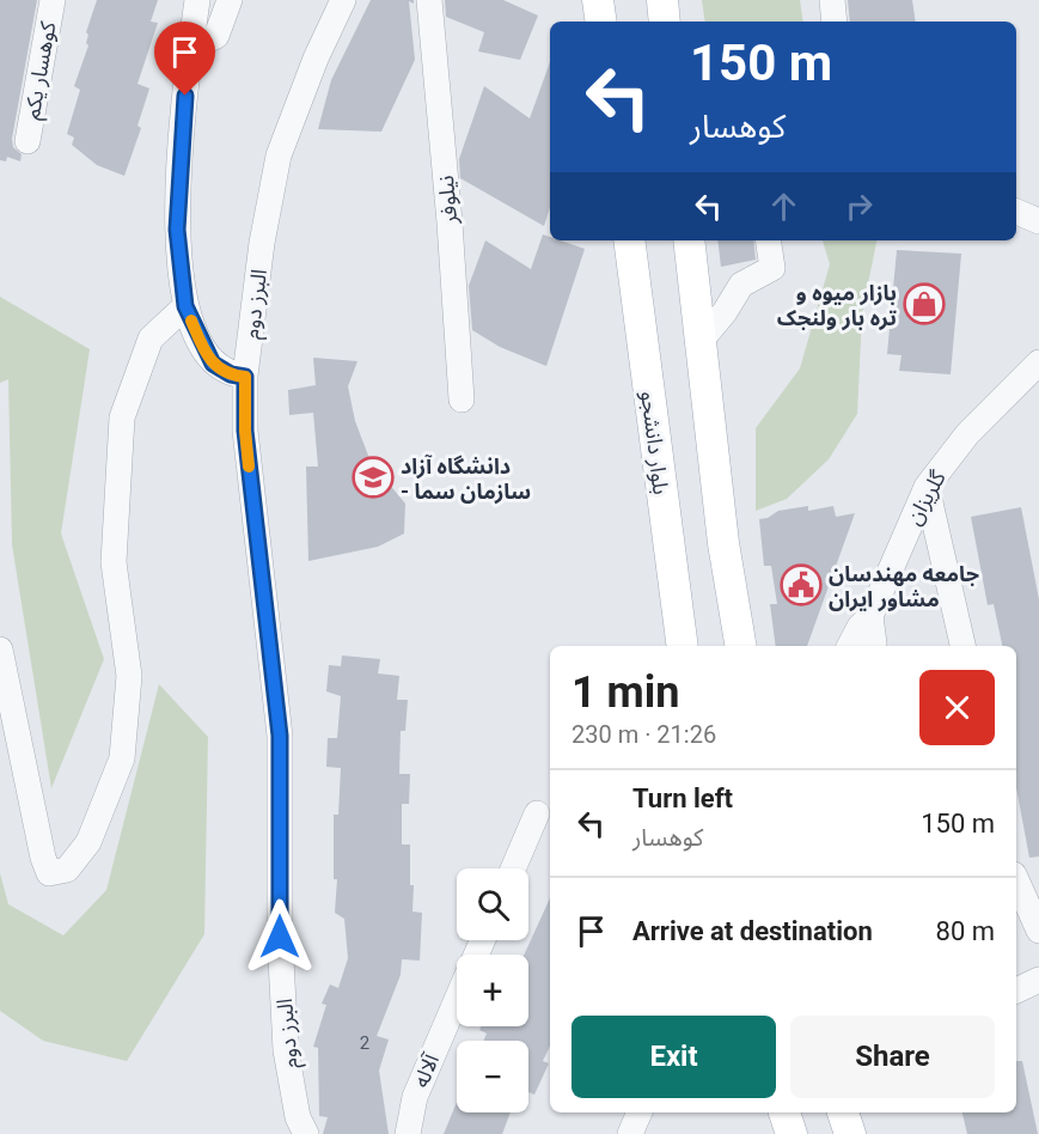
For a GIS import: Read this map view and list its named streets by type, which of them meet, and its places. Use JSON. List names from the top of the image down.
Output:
{
  "streets": {
    "main road": ["بلوار دانشجو"],
    "street": [
      "کوهسار یکم",
      "نیلوفر",
      "البرز دوم",
      "گلریزان",
      "آلاله"
    ]
  },
  "places": {
    "shop": ["بازار میوه و تره بار ولنجک"],
    "school or university": ["دانشگاه آزاد - سازمان سما"],
    "public building": ["جامعه مهندسان مشاور ایران"]
  },
  "house_numbers": ["2"],
  "page": {
    "turn": ["150 m", "کوهسار"],
    "heading": ["1 min", "230 m · 21:26"],
    "list": [
      {
        "name": "Turn left",
        "note": "کوهسار",
        "value": "150 m"
      },
      {
        "name": "Arrive at destination",
        "value": "80 m"
      }
    ],
    "map_buttons": ["+", "−"],
    "buttons": ["Exit", "Share"]
  }
}
